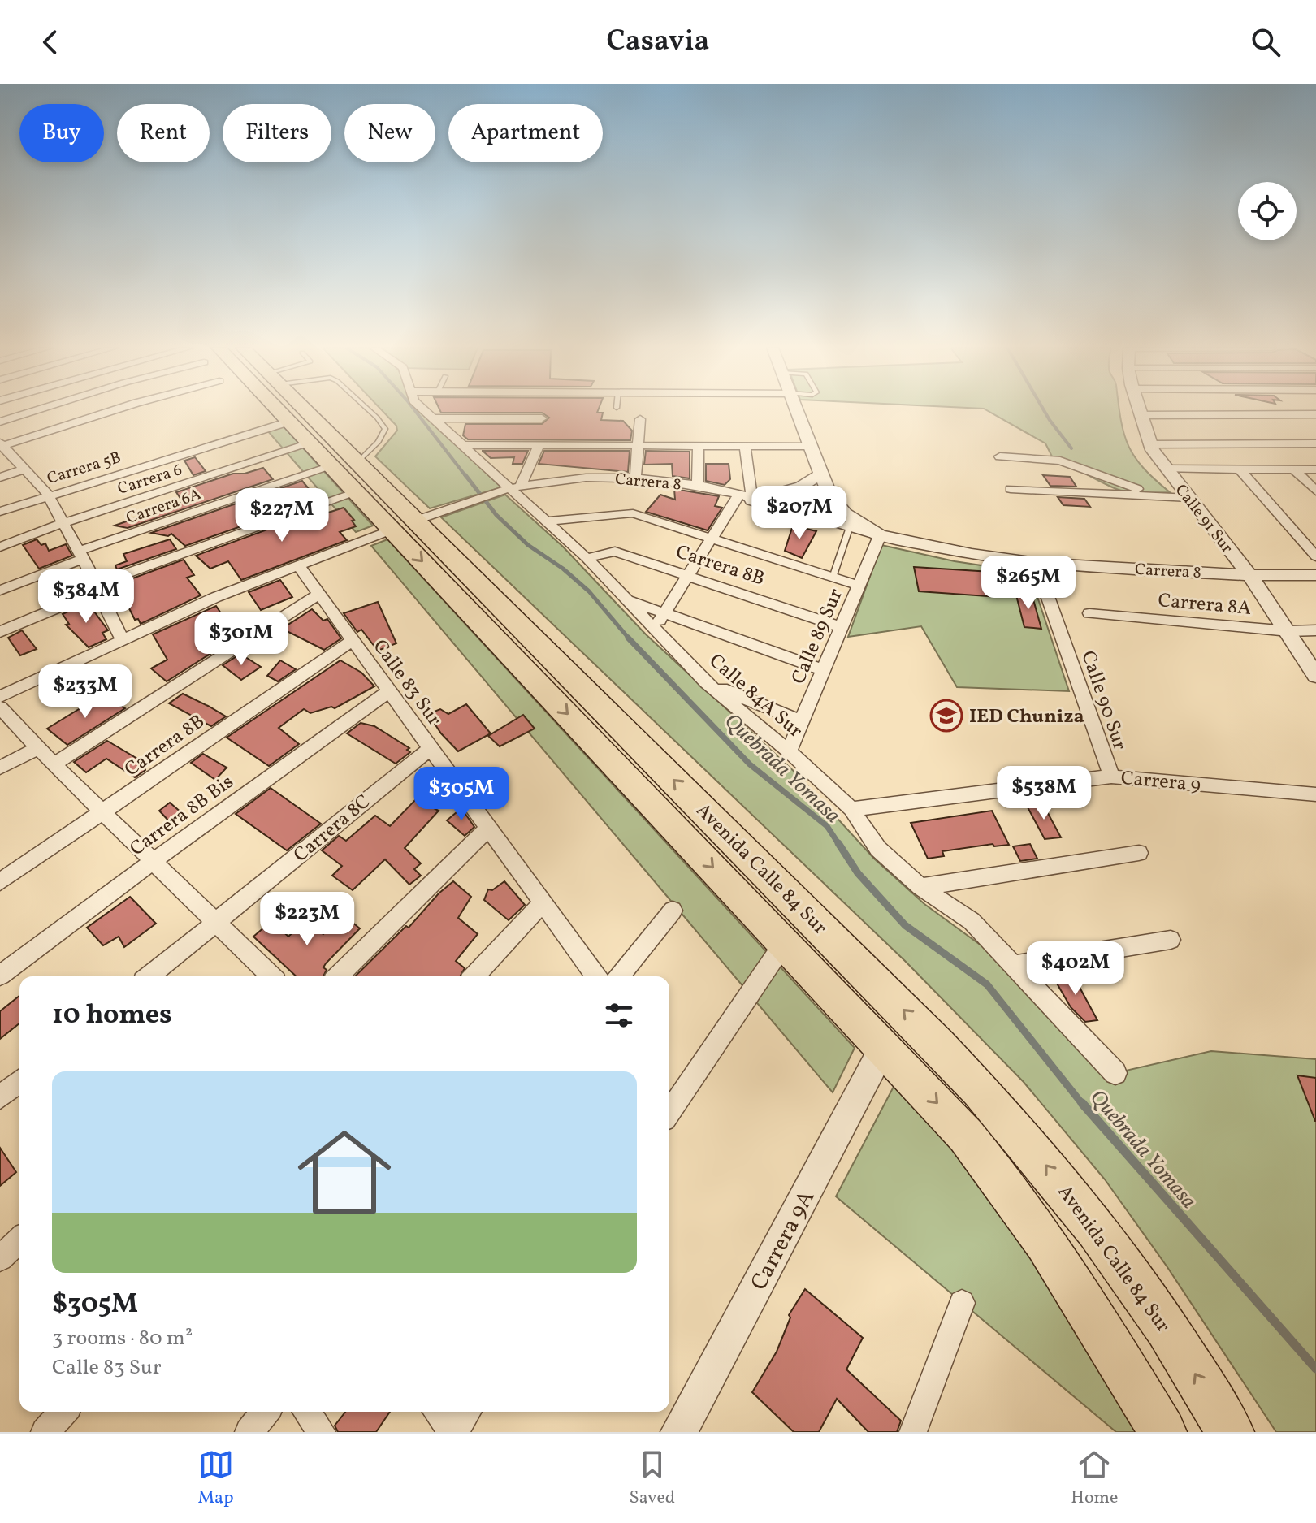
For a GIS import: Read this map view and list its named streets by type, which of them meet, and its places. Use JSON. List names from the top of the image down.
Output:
{
  "streets": {
    "highway": ["Avenida Calle 84 Sur"],
    "street": [
      "Carrera 5B",
      "Carrera 6",
      "Carrera 8",
      "Carrera 6A",
      "Calle 91 Sur",
      "Carrera 8B",
      "Carrera 8A",
      "Calle 89 Sur",
      "Calle 83 Sur",
      "Calle 84A Sur",
      "Calle 90 Sur",
      "Carrera 9",
      "Carrera 8B Bis",
      "Carrera 8C",
      "Carrera 9A"
    ]
  },
  "crossings": [
    ["Carrera 5B", "Carrera 6"],
    ["Carrera 5B", "Avenida Calle 84 Sur"],
    ["Carrera 6", "Avenida Calle 84 Sur"],
    ["Carrera 8", "Calle 91 Sur"],
    ["Carrera 8", "Calle 89 Sur"],
    ["Carrera 8", "Calle 83 Sur"],
    ["Carrera 8", "Calle 84A Sur"],
    ["Carrera 8", "Calle 90 Sur"],
    ["Carrera 8", "Avenida Calle 84 Sur"],
    ["Carrera 6A", "Avenida Calle 84 Sur"],
    ["Calle 91 Sur", "Carrera 8A"],
    ["Carrera 8B", "Calle 89 Sur"],
    ["Carrera 8B", "Calle 83 Sur"],
    ["Carrera 8B", "Calle 84A Sur"],
    ["Calle 89 Sur", "Calle 84A Sur"],
    ["Calle 83 Sur", "Carrera 8B Bis"],
    ["Calle 83 Sur", "Carrera 8C"],
    ["Calle 84A Sur", "Carrera 9"],
    ["Calle 90 Sur", "Carrera 9"],
    ["Avenida Calle 84 Sur", "Carrera 9A"]
  ],
  "water": ["Quebrada Yomasa"],
  "places": {
    "school or university": ["IED Chuniza"]
  },
  "page": {
    "header": "Casavia",
    "chip": [
      "Buy",
      "Rent",
      "Filters",
      "New",
      "Apartment"
    ],
    "price": [
      "$207M",
      "$227M",
      "$265M",
      "$384M",
      "$301M",
      "$233M",
      "$538M",
      "$305M",
      "$223M",
      "$402M"
    ],
    "heading": "10 homes",
    "list": [
      {
        "name": "$305M",
        "note": "3 rooms · 80 m² · Calle 83 Sur"
      }
    ],
    "tabs": ["Map", "Saved", "Home"]
  }
}
